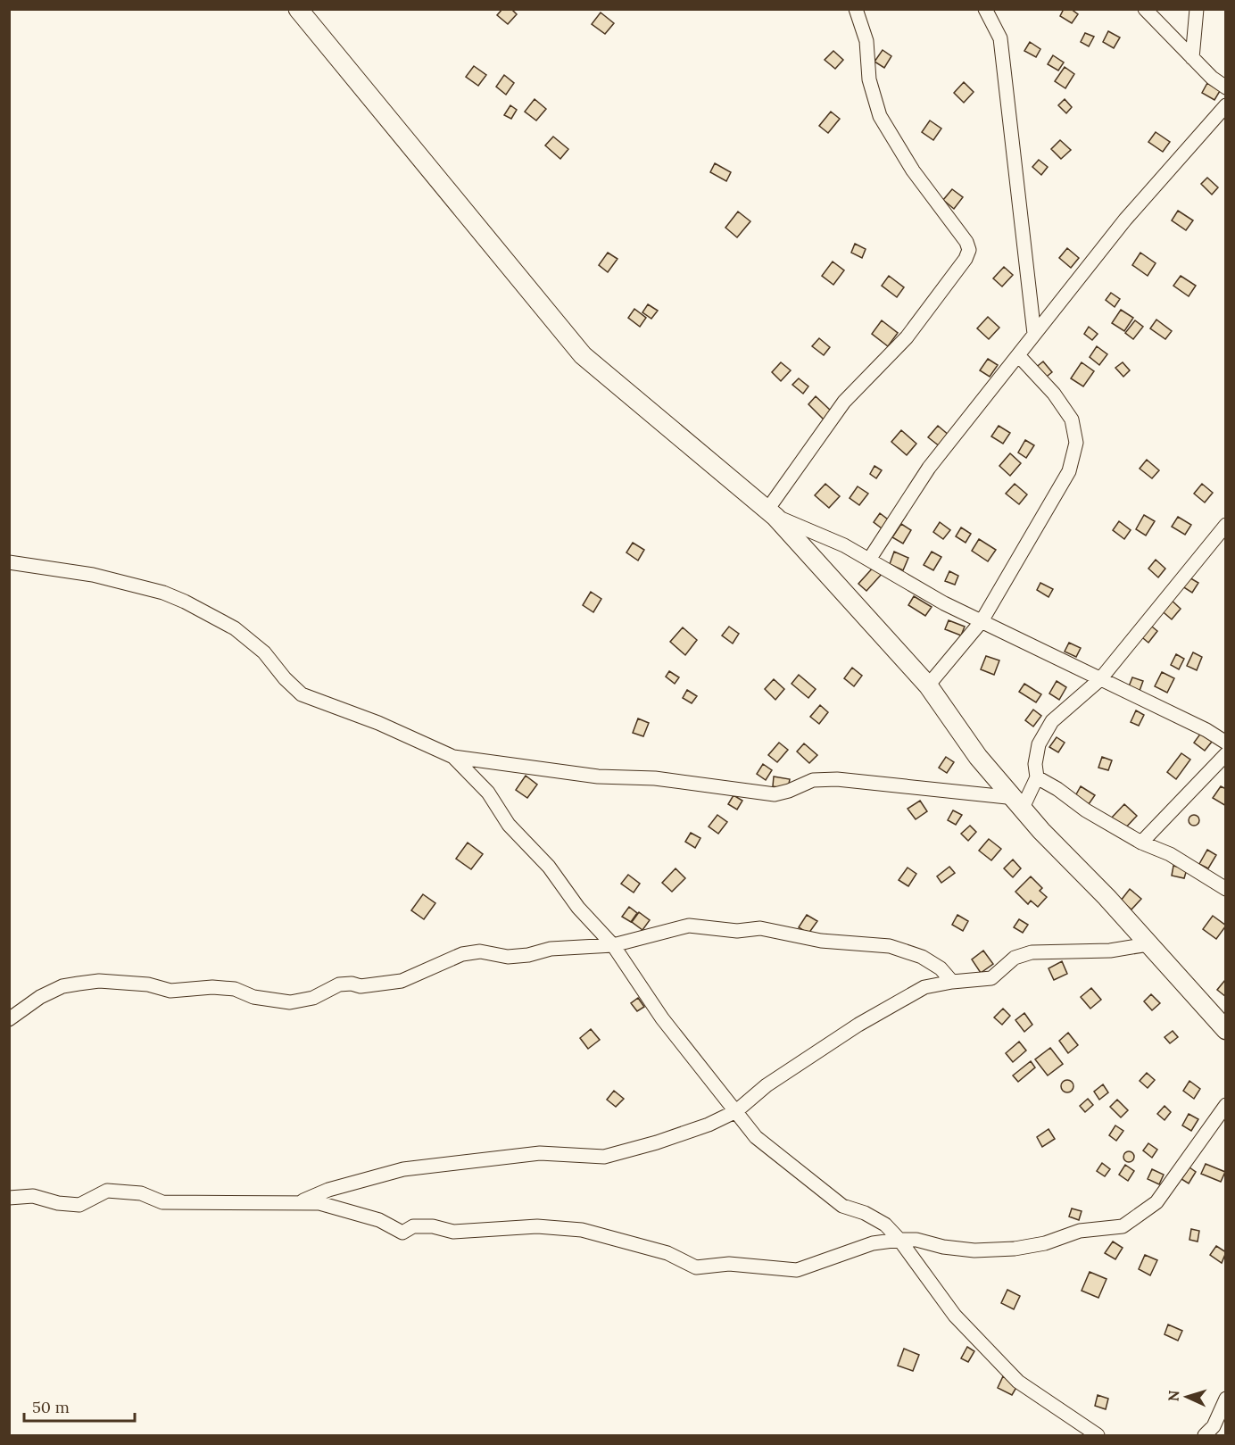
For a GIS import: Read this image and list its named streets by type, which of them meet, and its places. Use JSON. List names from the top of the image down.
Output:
{
  "scale_bar": "50 m",
  "north": "left"
}
